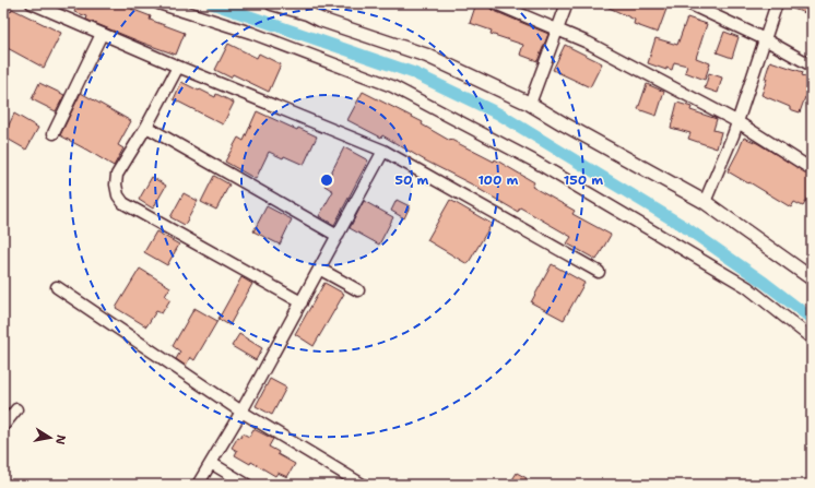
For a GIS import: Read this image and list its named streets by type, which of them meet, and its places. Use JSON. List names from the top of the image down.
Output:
{
  "north": "right",
  "rings": ["50 m", "100 m", "150 m"]
}
